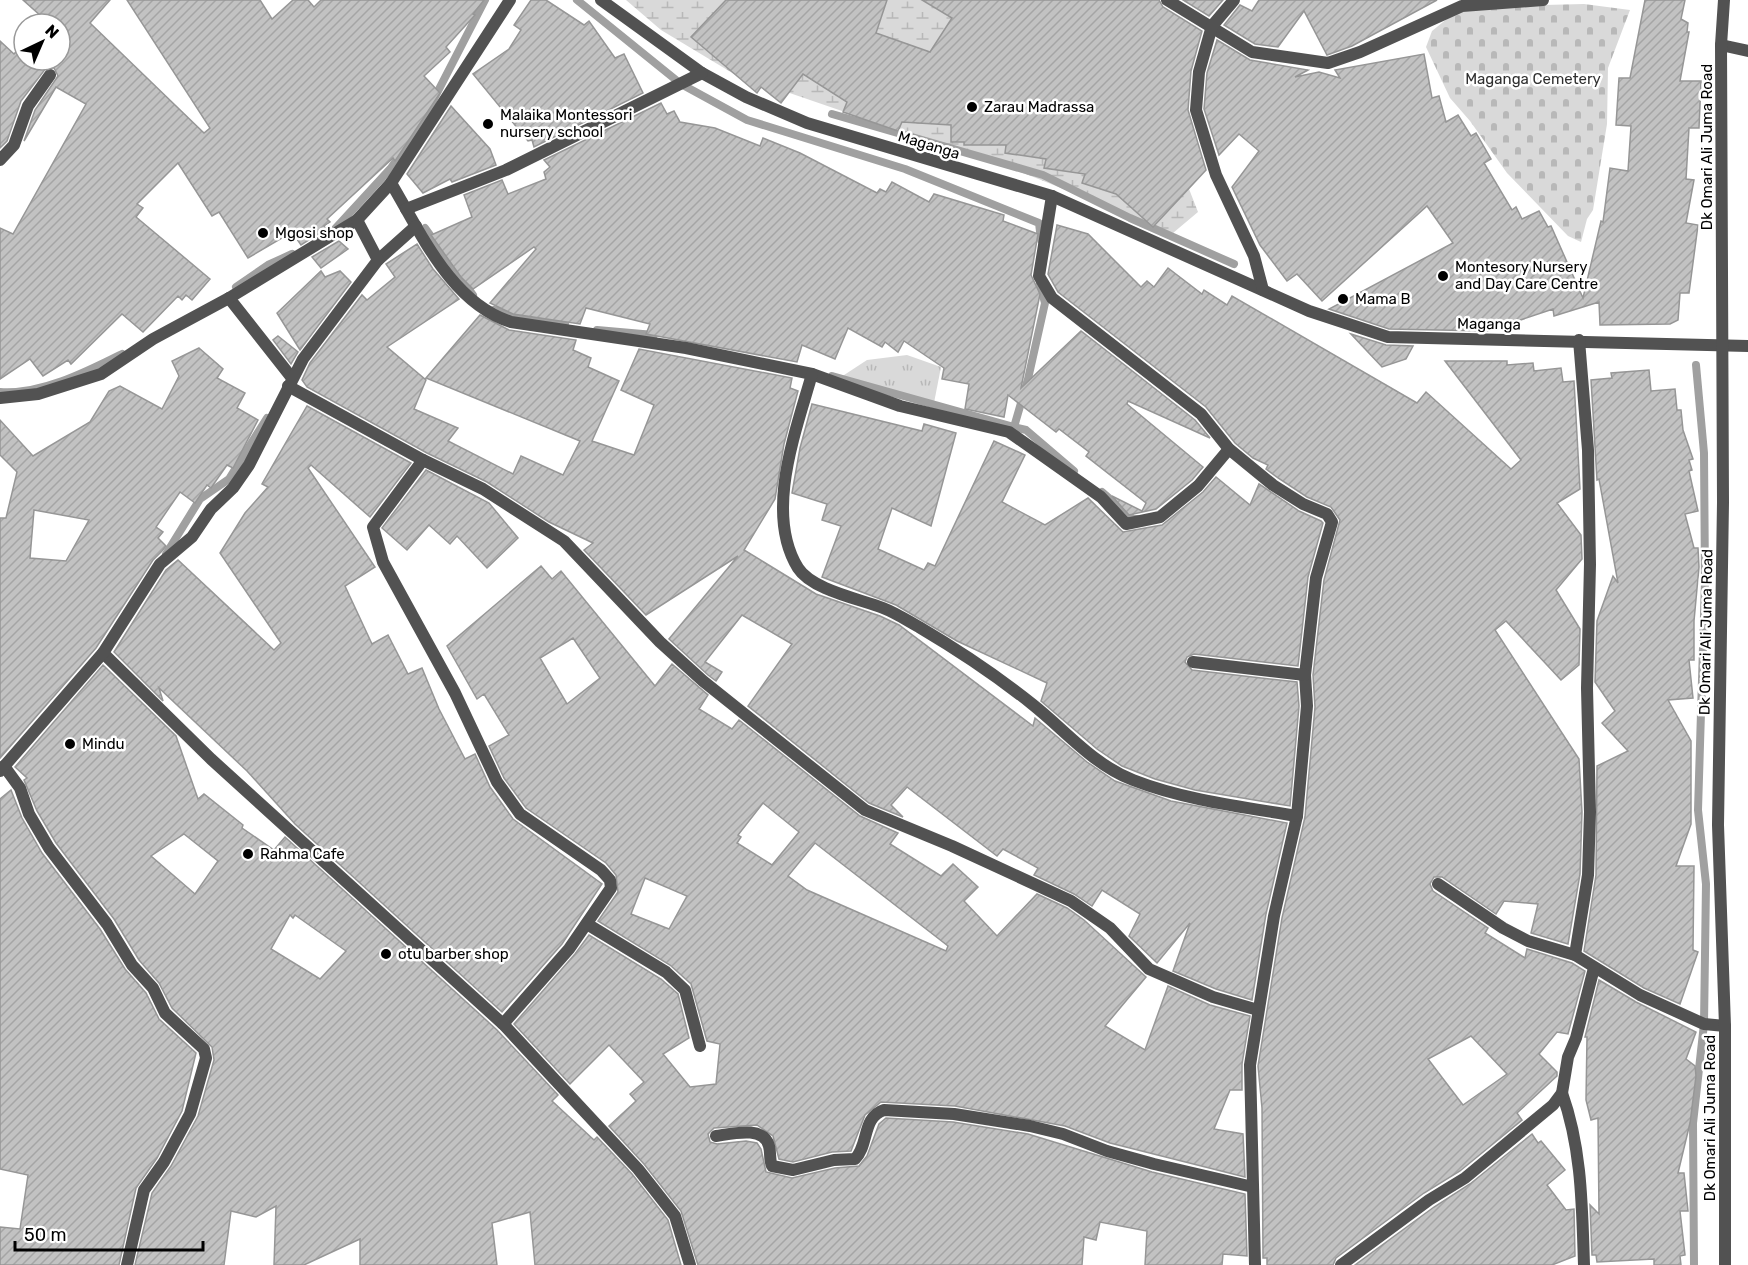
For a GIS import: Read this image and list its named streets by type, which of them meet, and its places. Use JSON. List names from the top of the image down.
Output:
{
  "streets": {
    "street": ["Maganga", "Dk Omari Ali Juma Road"]
  },
  "crossings": [
    ["Maganga", "Dk Omari Ali Juma Road"]
  ],
  "parks": ["Maganga Cemetery"],
  "places": [
    "Zarau Madrassa",
    "Malaika Montessori nursery school",
    "Mgosi shop",
    "Montesory Nursery and Day Care Centre",
    "Mama B",
    "Mindu",
    "Rahma Cafe",
    "otu barber shop"
  ],
  "scale_bar": "50 m",
  "north": "top right"
}
